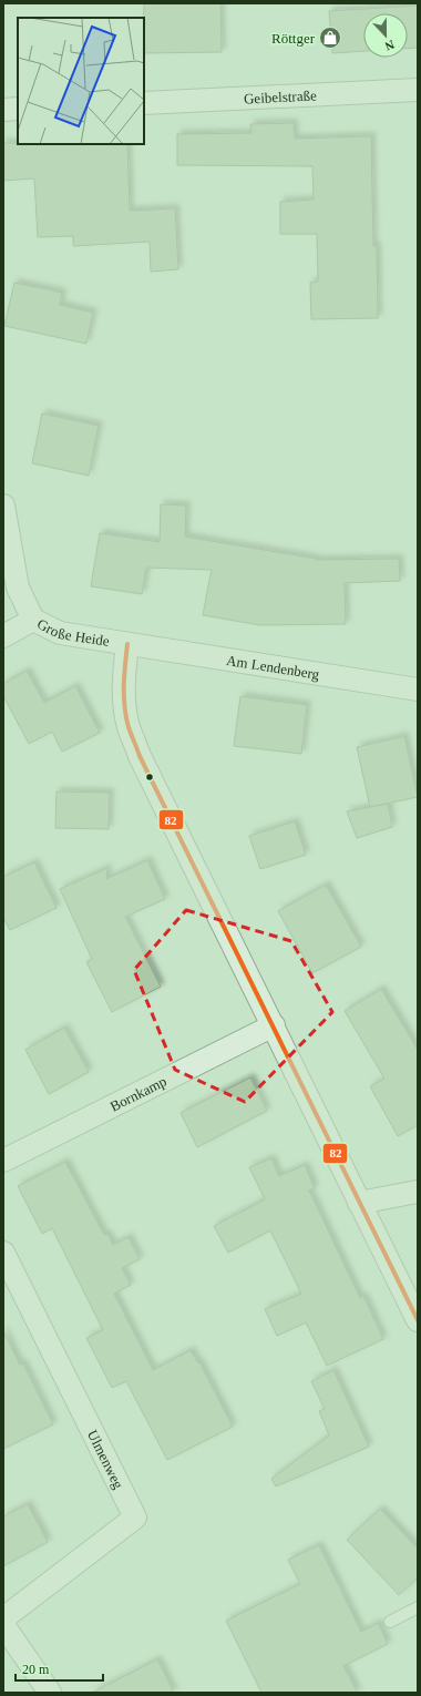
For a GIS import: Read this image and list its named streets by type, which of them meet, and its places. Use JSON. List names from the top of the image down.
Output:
{
  "streets": {
    "street": [
      "Geibelstraße",
      "Große Heide",
      "Am Lendenberg",
      "Bornkamp",
      "Ulmenweg"
    ]
  },
  "crossings": [
    ["Große Heide", "Am Lendenberg"]
  ],
  "places": {
    "shop": ["Röttger"]
  },
  "lines": ["transit line 82"],
  "scale_bar": "20 m",
  "north": "bottom"
}
